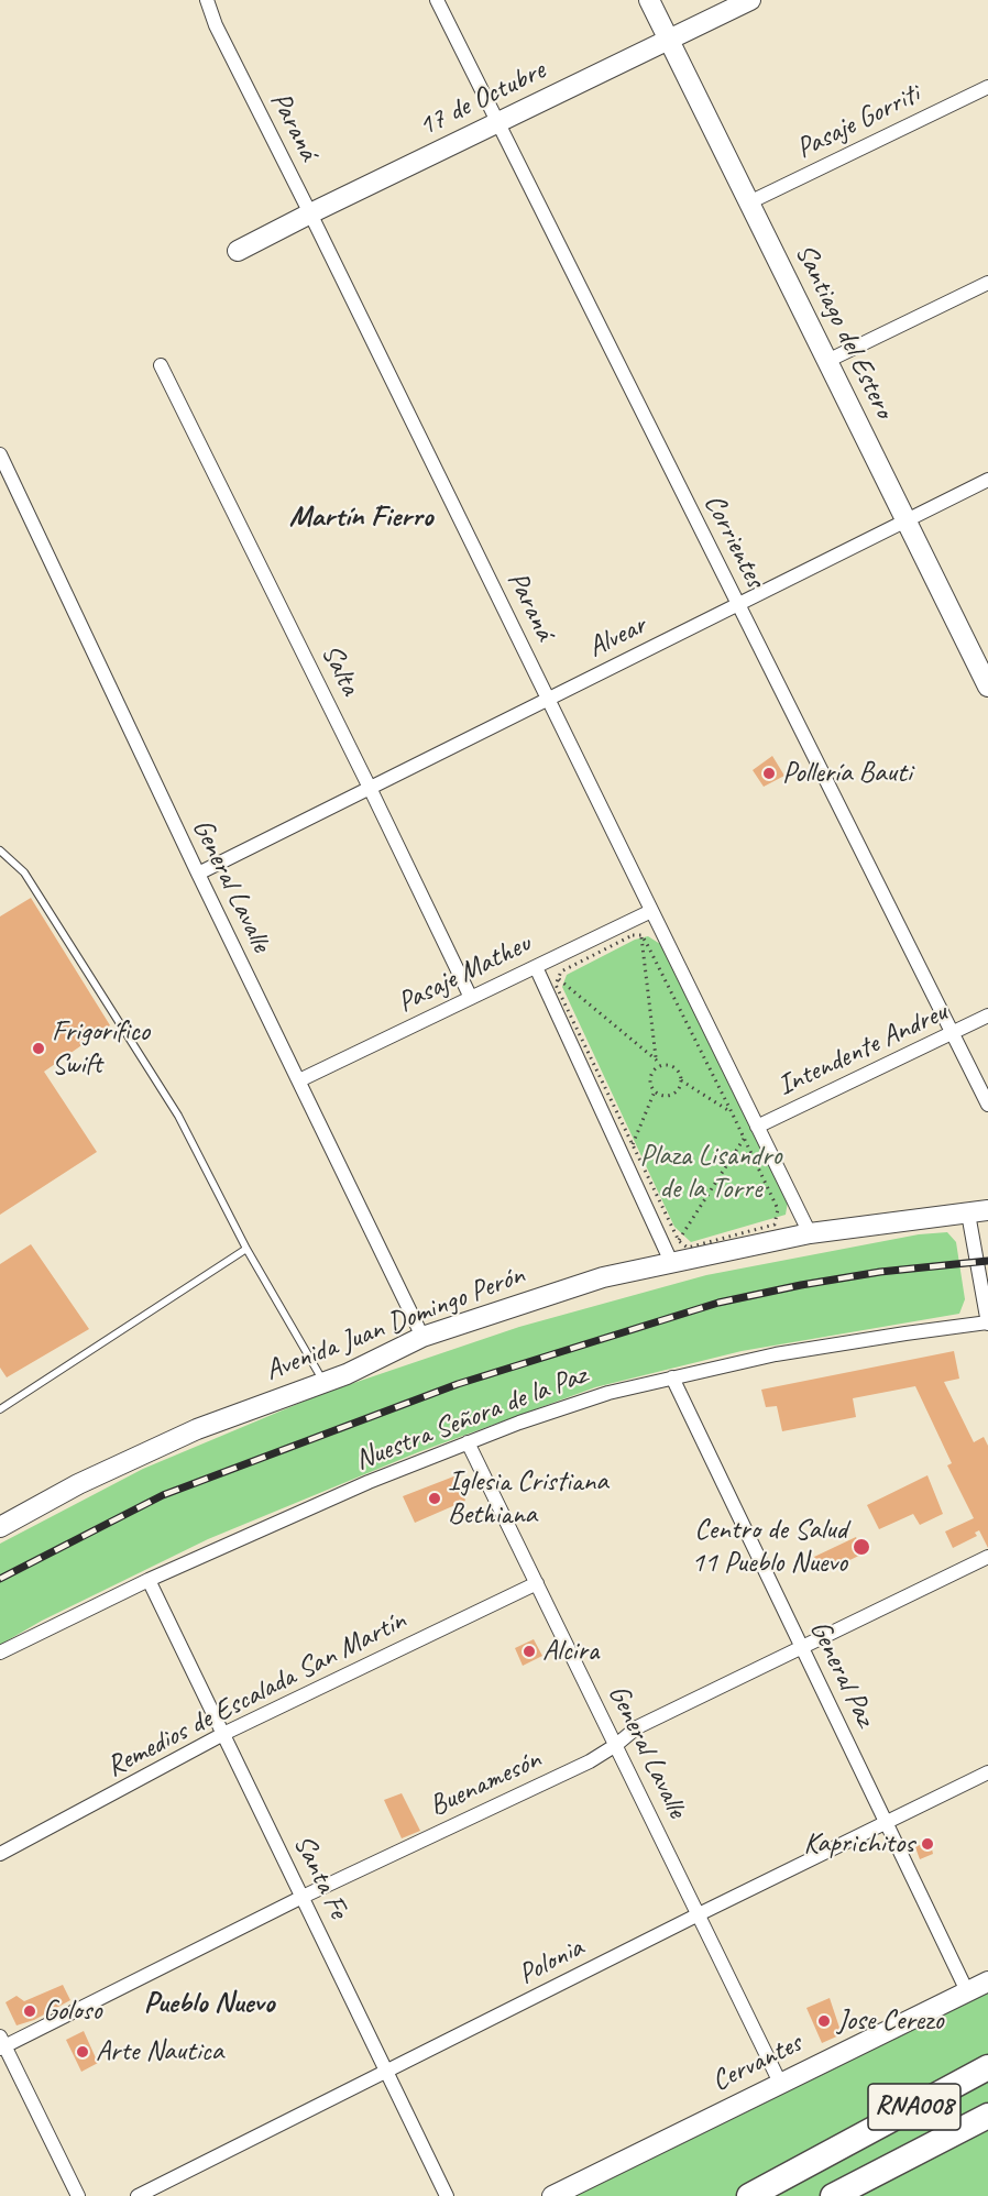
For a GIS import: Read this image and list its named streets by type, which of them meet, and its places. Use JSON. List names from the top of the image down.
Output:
{
  "streets": {
    "highway": ["RNA008"],
    "street": [
      "17 de Octubre",
      "Pasaje Gorriti",
      "Paraná",
      "Santiago del Estero",
      "Corrientes",
      "Alvear",
      "Salta",
      "General Lavalle",
      "Pasaje Matheu",
      "Intendente Andreu",
      "Avenida Juan Domingo Perón",
      "Nuestra Señora de la Paz",
      "General Paz",
      "Remedios de Escalada San Martín",
      "Buenamesón",
      "Santa Fe",
      "Polonia",
      "Cervantes"
    ]
  },
  "crossings": [
    ["17 de Octubre", "Paraná"],
    ["17 de Octubre", "Santiago del Estero"],
    ["17 de Octubre", "Corrientes"],
    ["Pasaje Gorriti", "Santiago del Estero"],
    ["Paraná", "Alvear"],
    ["Paraná", "Pasaje Matheu"],
    ["Paraná", "Intendente Andreu"],
    ["Paraná", "Avenida Juan Domingo Perón"],
    ["Santiago del Estero", "Alvear"],
    ["Corrientes", "Alvear"],
    ["Corrientes", "Intendente Andreu"],
    ["Alvear", "Salta"],
    ["Alvear", "General Lavalle"],
    ["Salta", "Pasaje Matheu"],
    ["General Lavalle", "Pasaje Matheu"],
    ["General Lavalle", "Avenida Juan Domingo Perón"],
    ["General Lavalle", "Nuestra Señora de la Paz"],
    ["General Lavalle", "Remedios de Escalada San Martín"],
    ["General Lavalle", "Buenamesón"],
    ["General Lavalle", "Polonia"],
    ["General Lavalle", "Cervantes"],
    ["Nuestra Señora de la Paz", "General Paz"],
    ["Nuestra Señora de la Paz", "Santa Fe"],
    ["General Paz", "Buenamesón"],
    ["General Paz", "Polonia"],
    ["General Paz", "Cervantes"],
    ["Remedios de Escalada San Martín", "Santa Fe"],
    ["Buenamesón", "Santa Fe"],
    ["Santa Fe", "Polonia"]
  ],
  "districts": ["Martín Fierro", "Pueblo Nuevo"],
  "parks": ["Plaza Lisandro de la Torre"],
  "places": [
    "Pollería Bauti",
    "Frigorífico Swift",
    "Iglesia Cristiana Bethiana",
    "Centro de Salud 11 Pueblo Nuevo",
    "Alcira",
    "Kaprichitos",
    "Goloso",
    "Jose Cerezo",
    "Arte Nautica"
  ]
}
